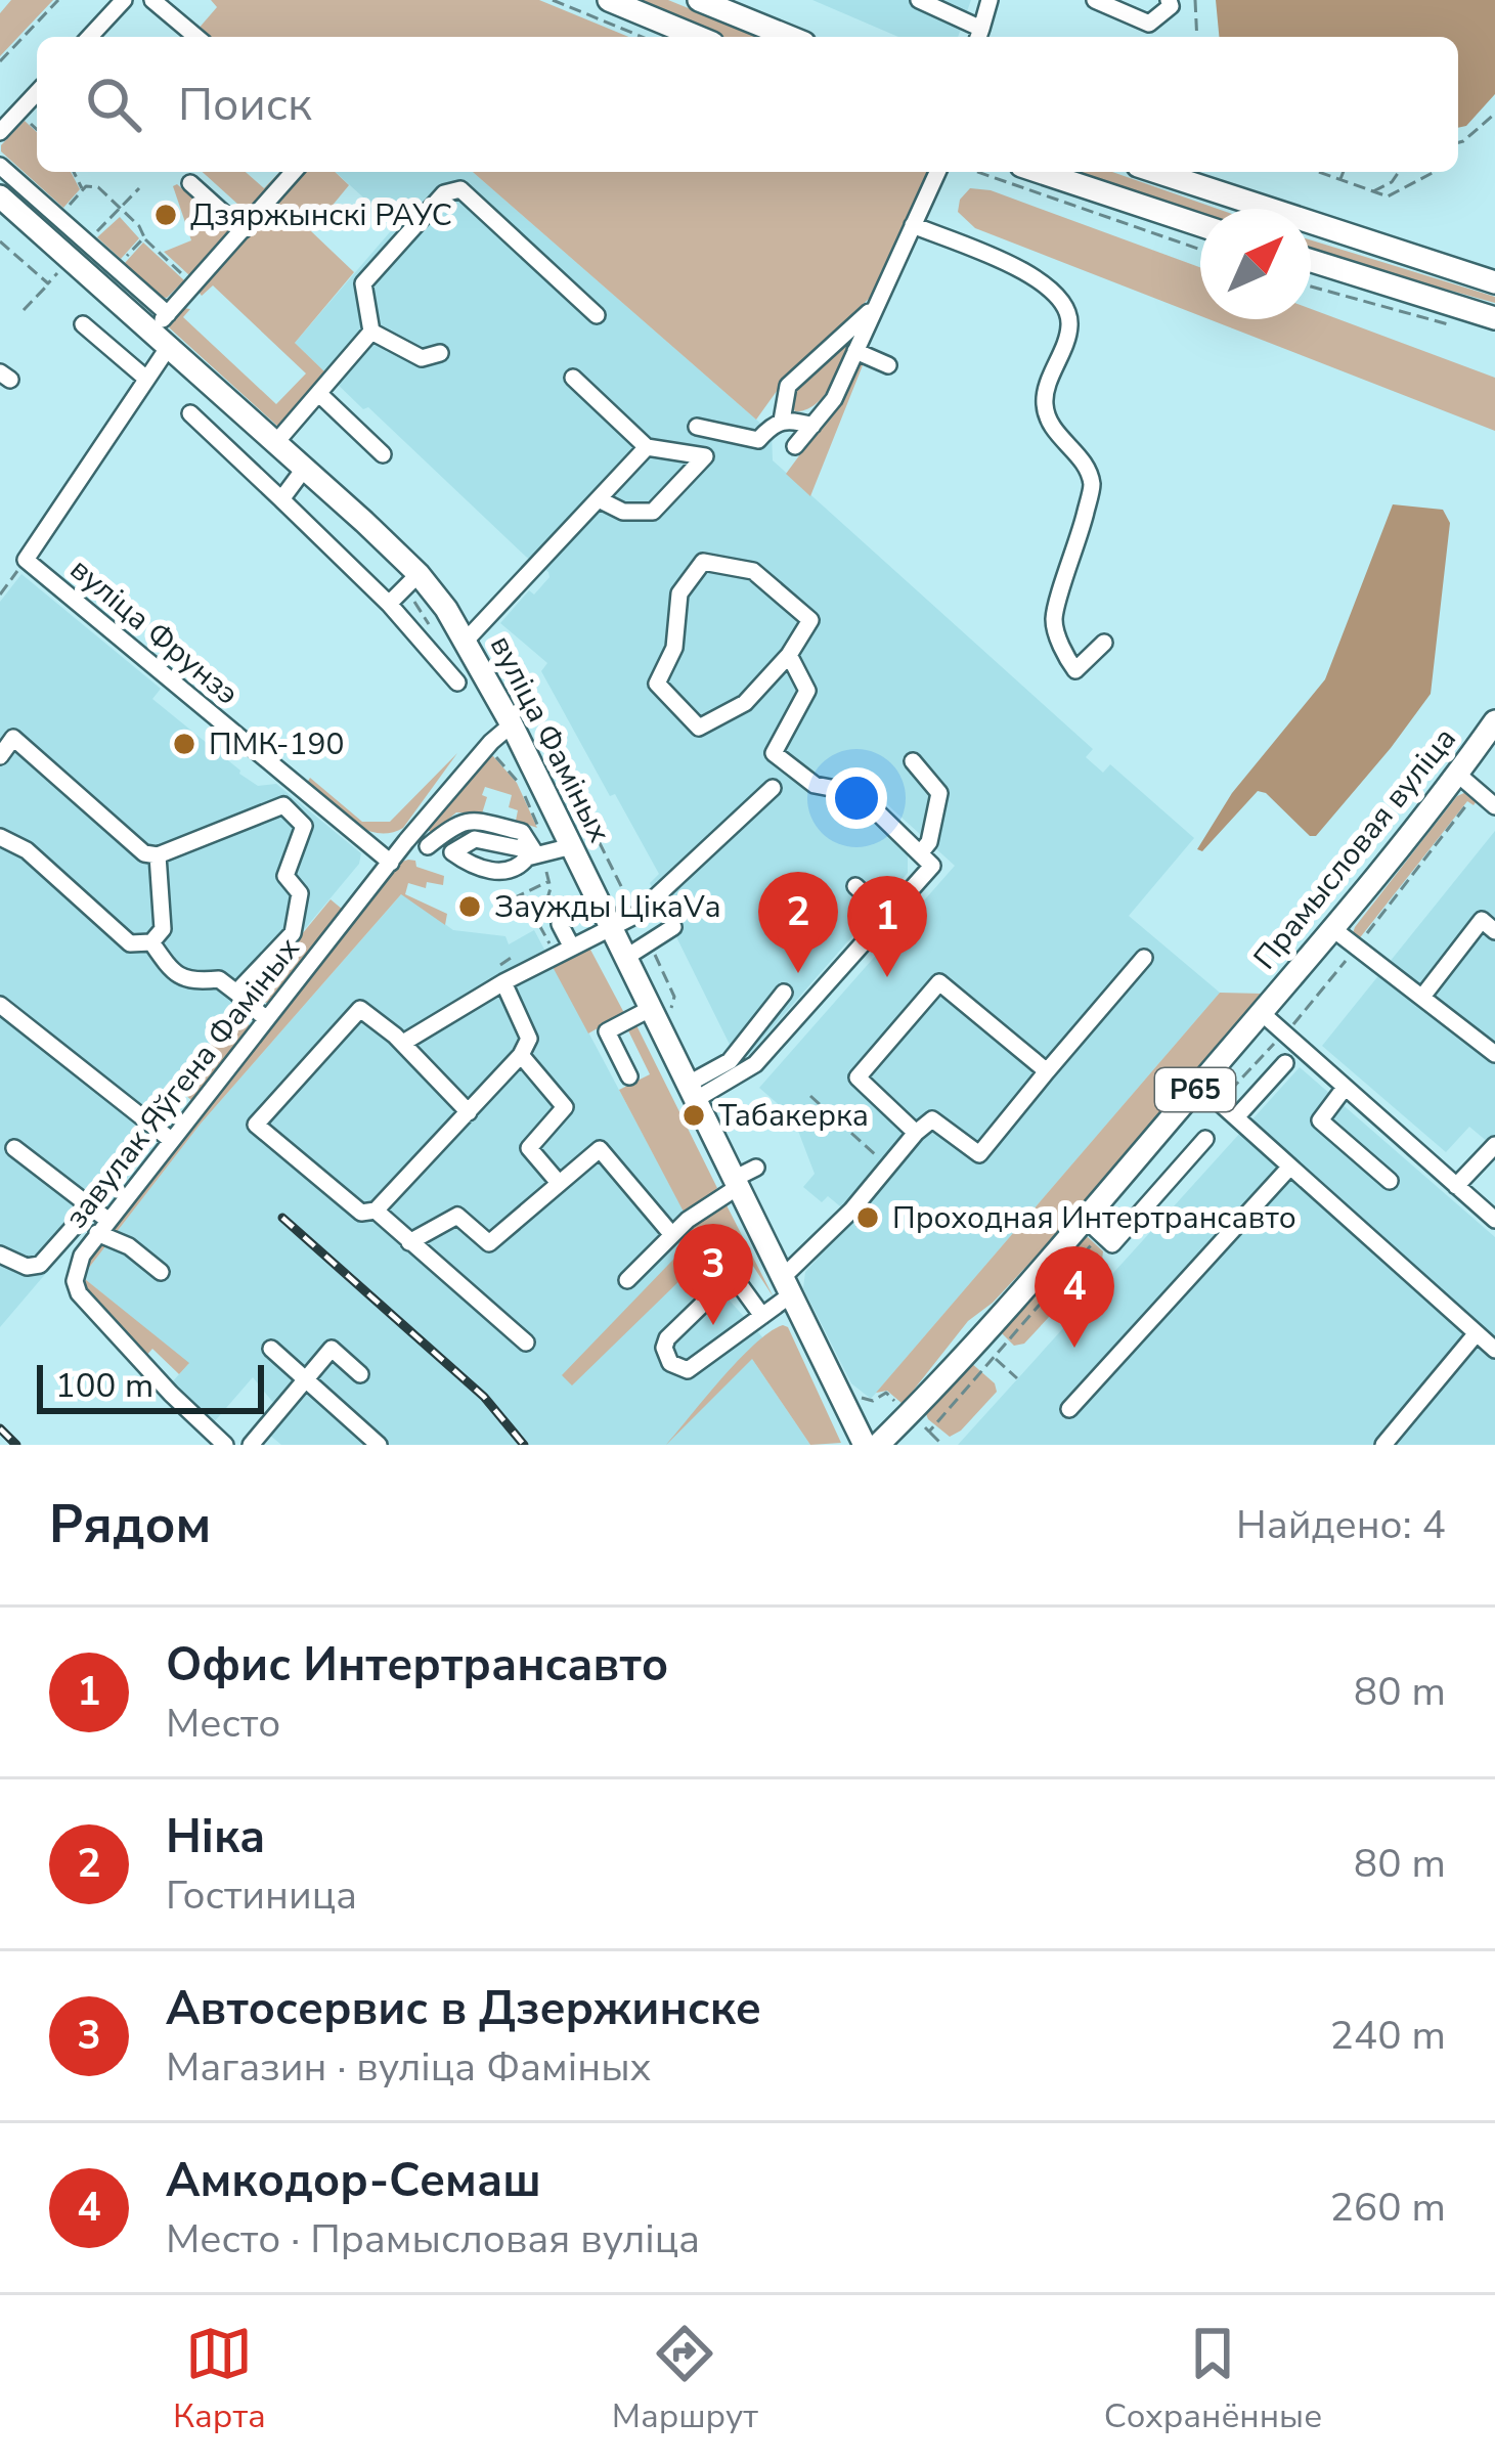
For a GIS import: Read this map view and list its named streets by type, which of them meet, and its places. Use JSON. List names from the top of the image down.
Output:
{
  "streets": {
    "main road": ["вуліца Фаміных", "Прамысловая вуліца", "Р65"],
    "street": ["вуліца Фрунзэ", "завулак Яўгена Фаміных"]
  },
  "crossings": [
    ["вуліца Фрунзэ", "вуліца Фаміных"],
    ["вуліца Фрунзэ", "завулак Яўгена Фаміных"],
    ["вуліца Фаміных", "завулак Яўгена Фаміных"]
  ],
  "places": [
    "Дзяржынскі РАУС",
    "ПМК-190",
    "Заужды ЦікаVа",
    "Табакерка",
    "Проходная Интертрансавто"
  ],
  "scale_bar": "100 m",
  "north": "top right",
  "page": {
    "search": "Поиск",
    "pins": [
      "2",
      "1",
      "3",
      "4"
    ],
    "scale": "100 m",
    "heading": ["Рядом", "Найдено: 4"],
    "list": [
      {
        "mark": "1",
        "name": "Офис Интертрансавто",
        "note": "Место",
        "value": "80 m"
      },
      {
        "mark": "2",
        "name": "Ніка",
        "note": "Гостиница",
        "value": "80 m"
      },
      {
        "mark": "3",
        "name": "Автосервис в Дзержинске",
        "note": "Магазин · вуліца Фаміных",
        "value": "240 m"
      },
      {
        "mark": "4",
        "name": "Амкодор-Семаш",
        "note": "Место · Прамысловая вуліца",
        "value": "260 m"
      }
    ],
    "nav": ["Карта", "Маршрут", "Сохранённые"]
  }
}
